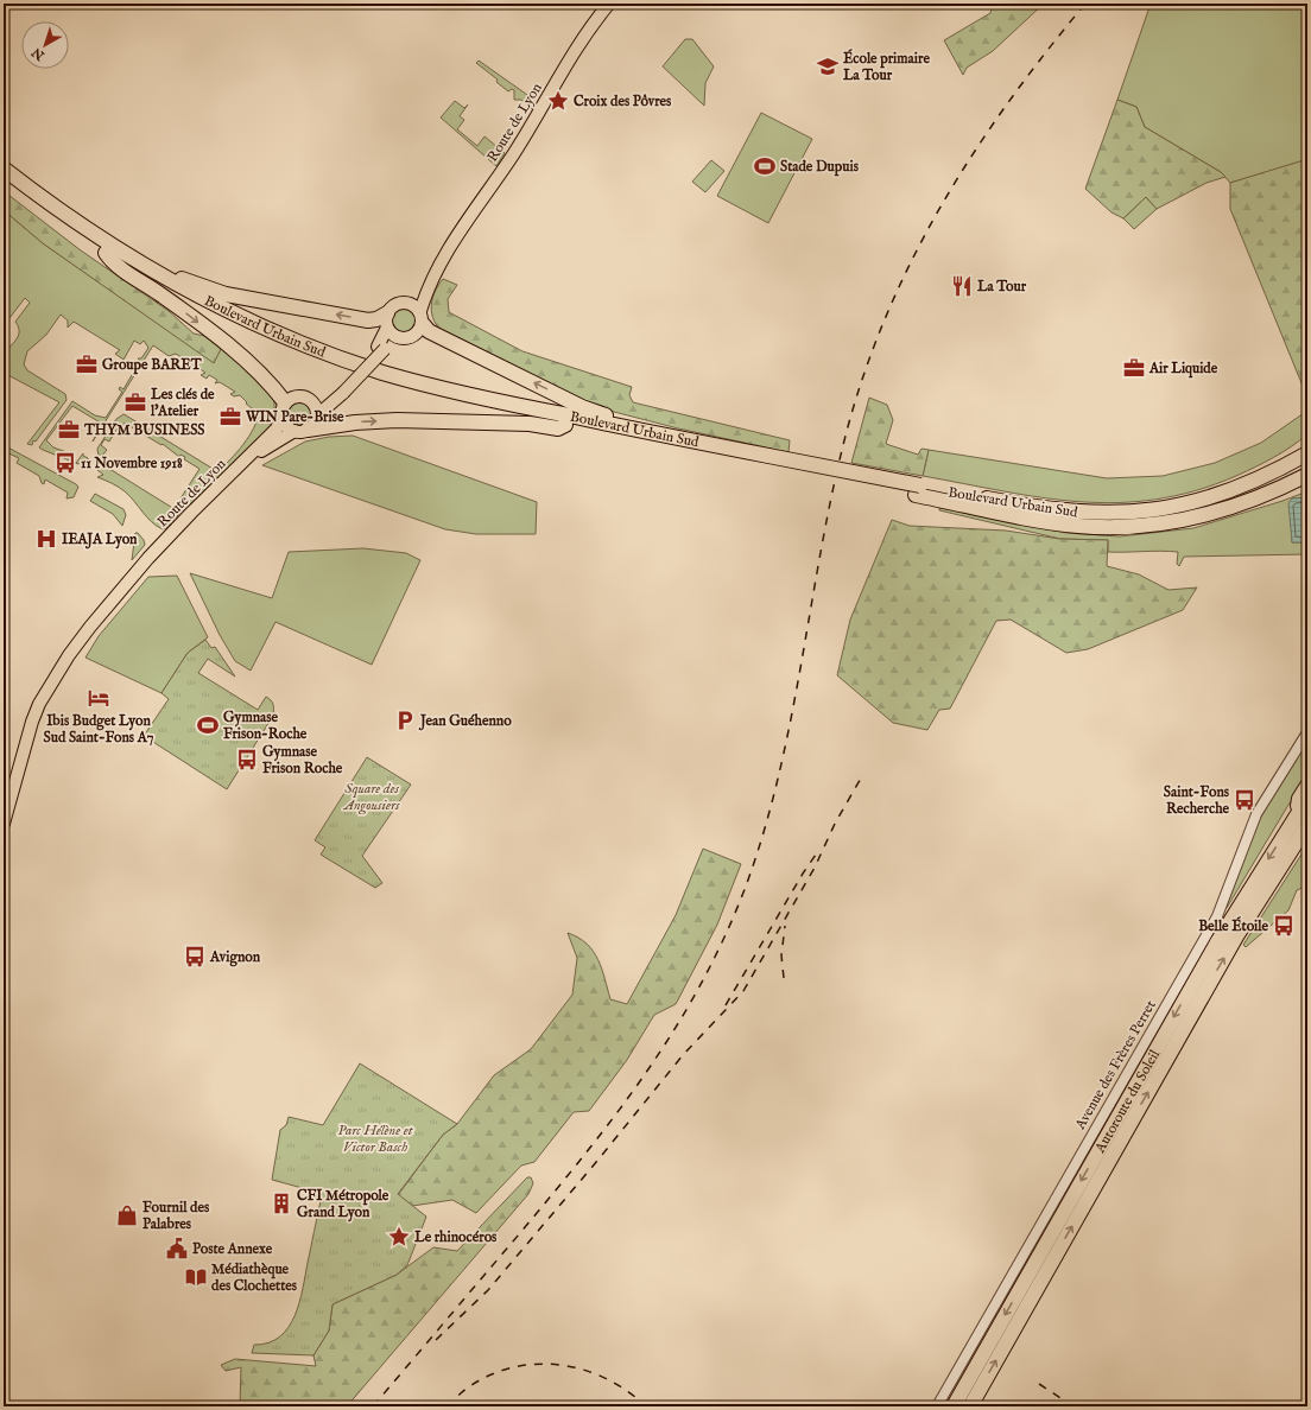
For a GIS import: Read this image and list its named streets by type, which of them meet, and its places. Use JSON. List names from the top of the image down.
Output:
{
  "streets": {
    "highway": ["Boulevard Urbain Sud", "Autoroute du Soleil"],
    "main road": ["Route de Lyon"],
    "street": ["Avenue des Frères Perret"]
  },
  "parks": ["Square des Angousiers", "Parc Hélène et Victor Basch"],
  "places": {
    "school or university": ["École primaire La Tour"],
    "place": ["Croix des Pôvres", "Le rhinocéros"],
    "sports": ["Stade Dupuis", "Gymnase Frison-Roche"],
    "restaurant": ["La Tour"],
    "office": [
      "Groupe BARET",
      "Air Liquide",
      "Les clés de l'Atelier",
      "WIN Pare-Brise",
      "THYM BUSINESS"
    ],
    "bus stop": [
      "11 Novembre 1918",
      "Gymnase Frison Roche",
      "Saint-Fons Recherche",
      "Belle Étoile",
      "Avignon"
    ],
    "hospital": ["IEAJA Lyon"],
    "hotel": ["Ibis Budget Lyon Sud Saint-Fons A7"],
    "parking": ["Jean Guéhenno"],
    "building": ["CFI Métropole Grand Lyon"],
    "shop": ["Fournil des Palabres"],
    "public building": ["Poste Annexe"],
    "library": ["Médiathèque des Clochettes"]
  },
  "north": "bottom left"
}
